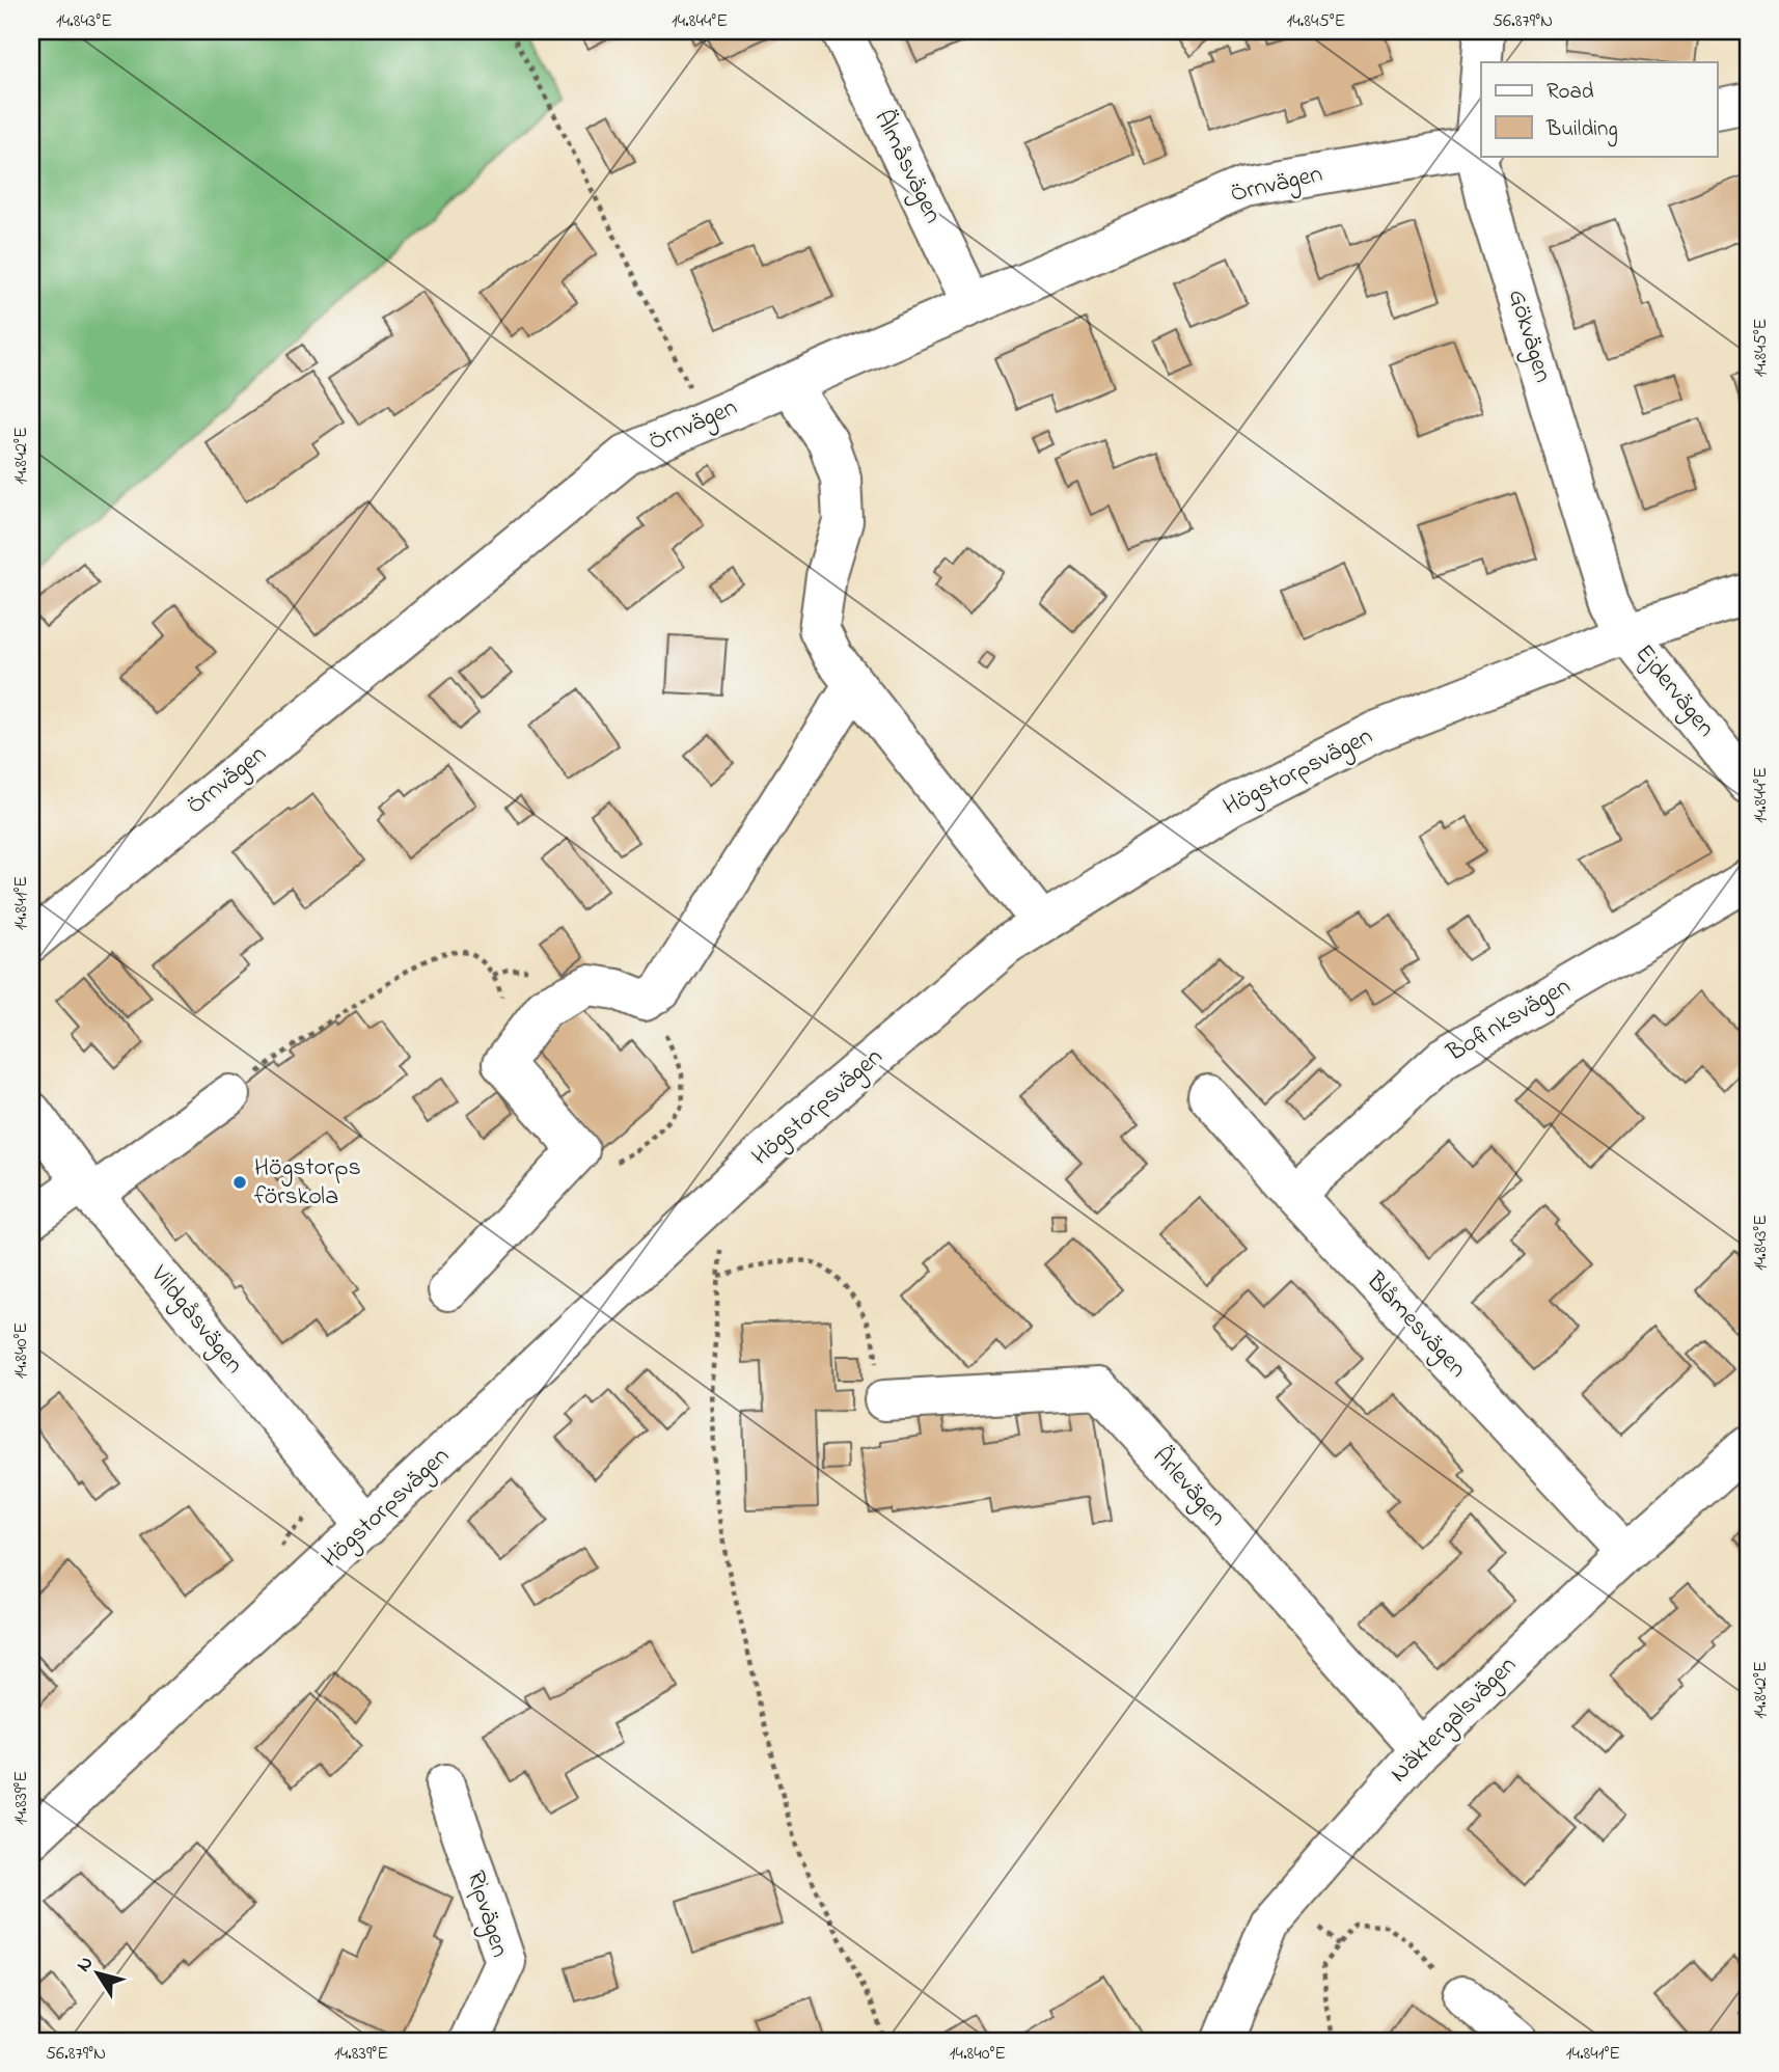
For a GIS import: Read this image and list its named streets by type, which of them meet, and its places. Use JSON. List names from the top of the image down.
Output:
{
  "streets": {
    "street": [
      "Älmåsvägen",
      "Örnvägen",
      "Gökvägen",
      "Ejdervägen",
      "Högstorpsvägen",
      "Bofinksvägen",
      "Vildgåsvägen",
      "Blåmesvägen",
      "Ärlevägen",
      "Näktergalsvägen",
      "Ripvägen"
    ]
  },
  "crossings": [
    ["Älmåsvägen", "Örnvägen"],
    ["Örnvägen", "Gökvägen"],
    ["Gökvägen", "Ejdervägen"],
    ["Gökvägen", "Högstorpsvägen"],
    ["Ejdervägen", "Högstorpsvägen"],
    ["Högstorpsvägen", "Vildgåsvägen"],
    ["Bofinksvägen", "Blåmesvägen"],
    ["Blåmesvägen", "Näktergalsvägen"],
    ["Ärlevägen", "Näktergalsvägen"]
  ],
  "places": ["Högstorps förskola"],
  "legend": ["Road", "Building"],
  "north": "top left",
  "coordinates": [
    "14.843°E",
    "14.844°E",
    "14.845°E",
    "56.879°N",
    "14.842°E",
    "14.841°E",
    "14.840°E",
    "14.839°E"
  ]
}
